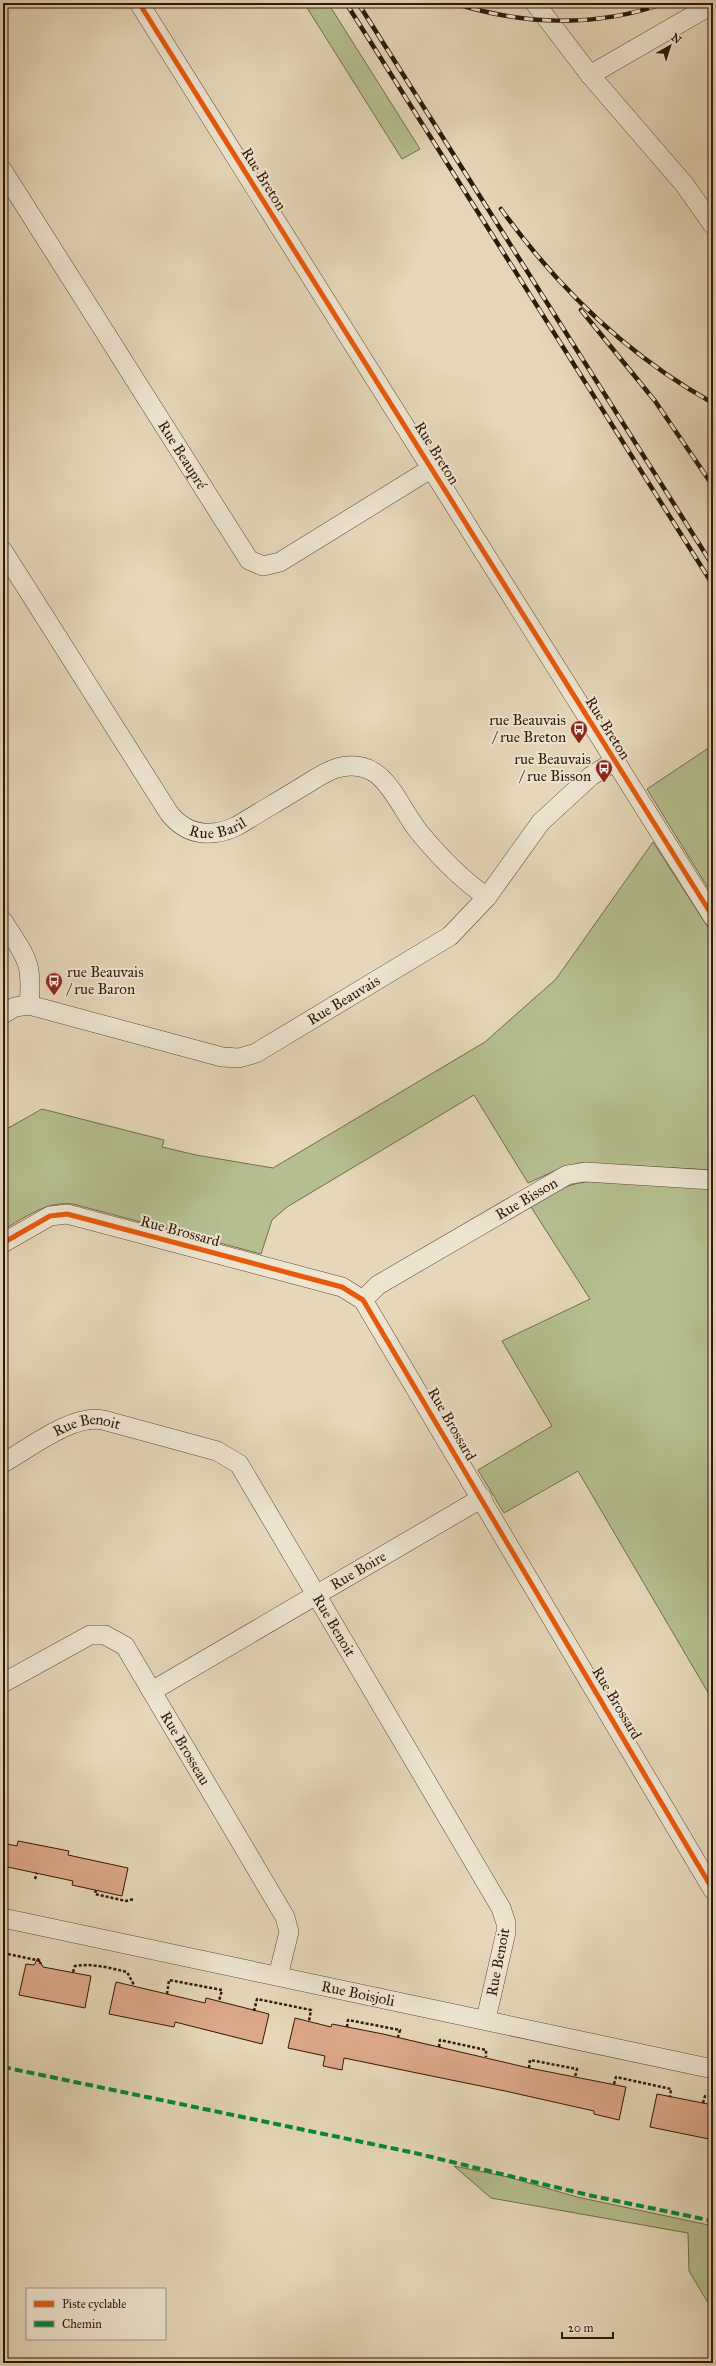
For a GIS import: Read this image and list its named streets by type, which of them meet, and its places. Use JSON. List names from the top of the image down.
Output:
{
  "streets": {
    "street": [
      "Rue Breton",
      "Rue Beaupré",
      "Rue Baril",
      "Rue Beauvais",
      "Rue Bisson",
      "Rue Brossard",
      "Rue Benoit",
      "Rue Boire",
      "Rue Brosseau",
      "Rue Boisjoli"
    ]
  },
  "crossings": [
    ["Rue Breton", "Rue Beaupré"],
    ["Rue Breton", "Rue Beauvais"],
    ["Rue Baril", "Rue Beauvais"],
    ["Rue Bisson", "Rue Brossard"],
    ["Rue Brossard", "Rue Boire"],
    ["Rue Benoit", "Rue Boire"],
    ["Rue Benoit", "Rue Boisjoli"],
    ["Rue Boire", "Rue Brosseau"],
    ["Rue Brosseau", "Rue Boisjoli"]
  ],
  "places": {
    "bus stop": ["rue Beauvais / rue Breton", "rue Beauvais / rue Bisson", "rue Beauvais / rue Baron"]
  },
  "legend": ["Piste cyclable", "Chemin"],
  "scale_bar": "20 m",
  "north": "top right"
}
